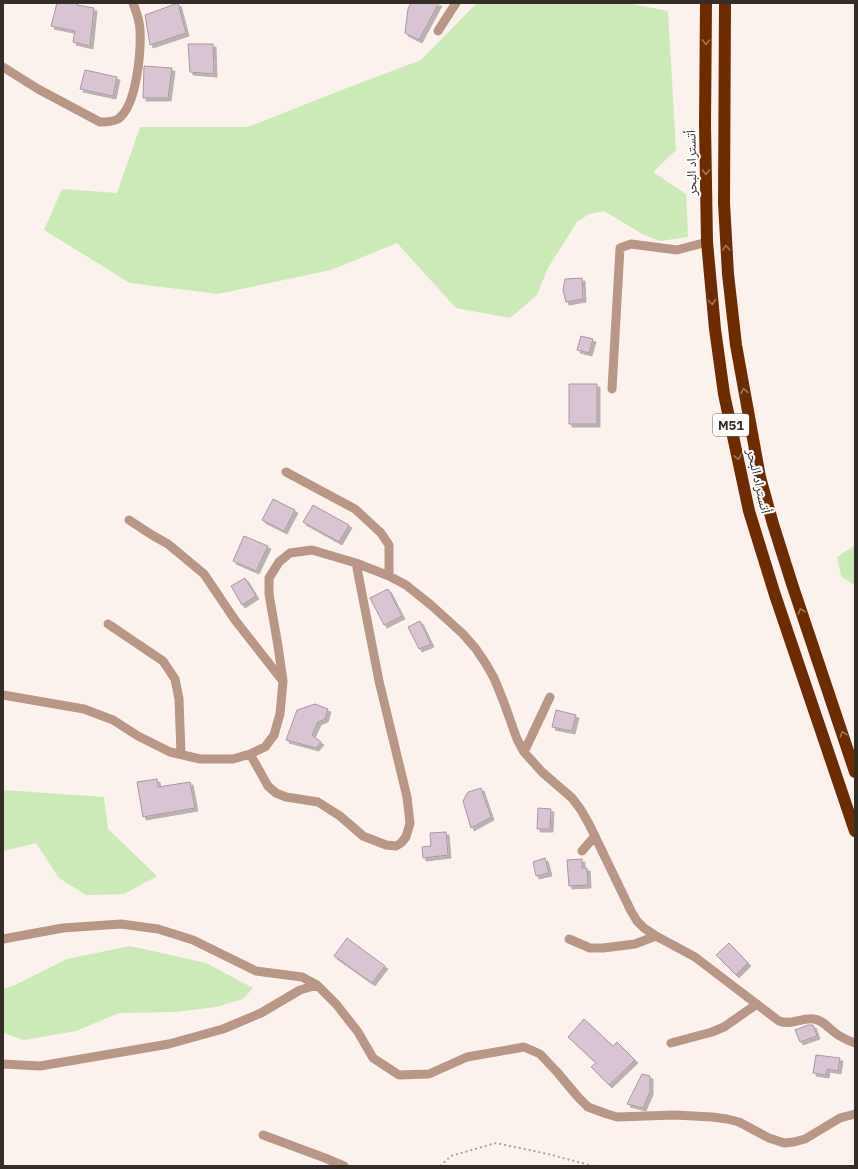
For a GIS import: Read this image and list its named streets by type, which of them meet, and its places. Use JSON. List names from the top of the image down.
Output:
{
  "streets": {
    "highway": ["أتستراد البحر", "M51"]
  }
}
